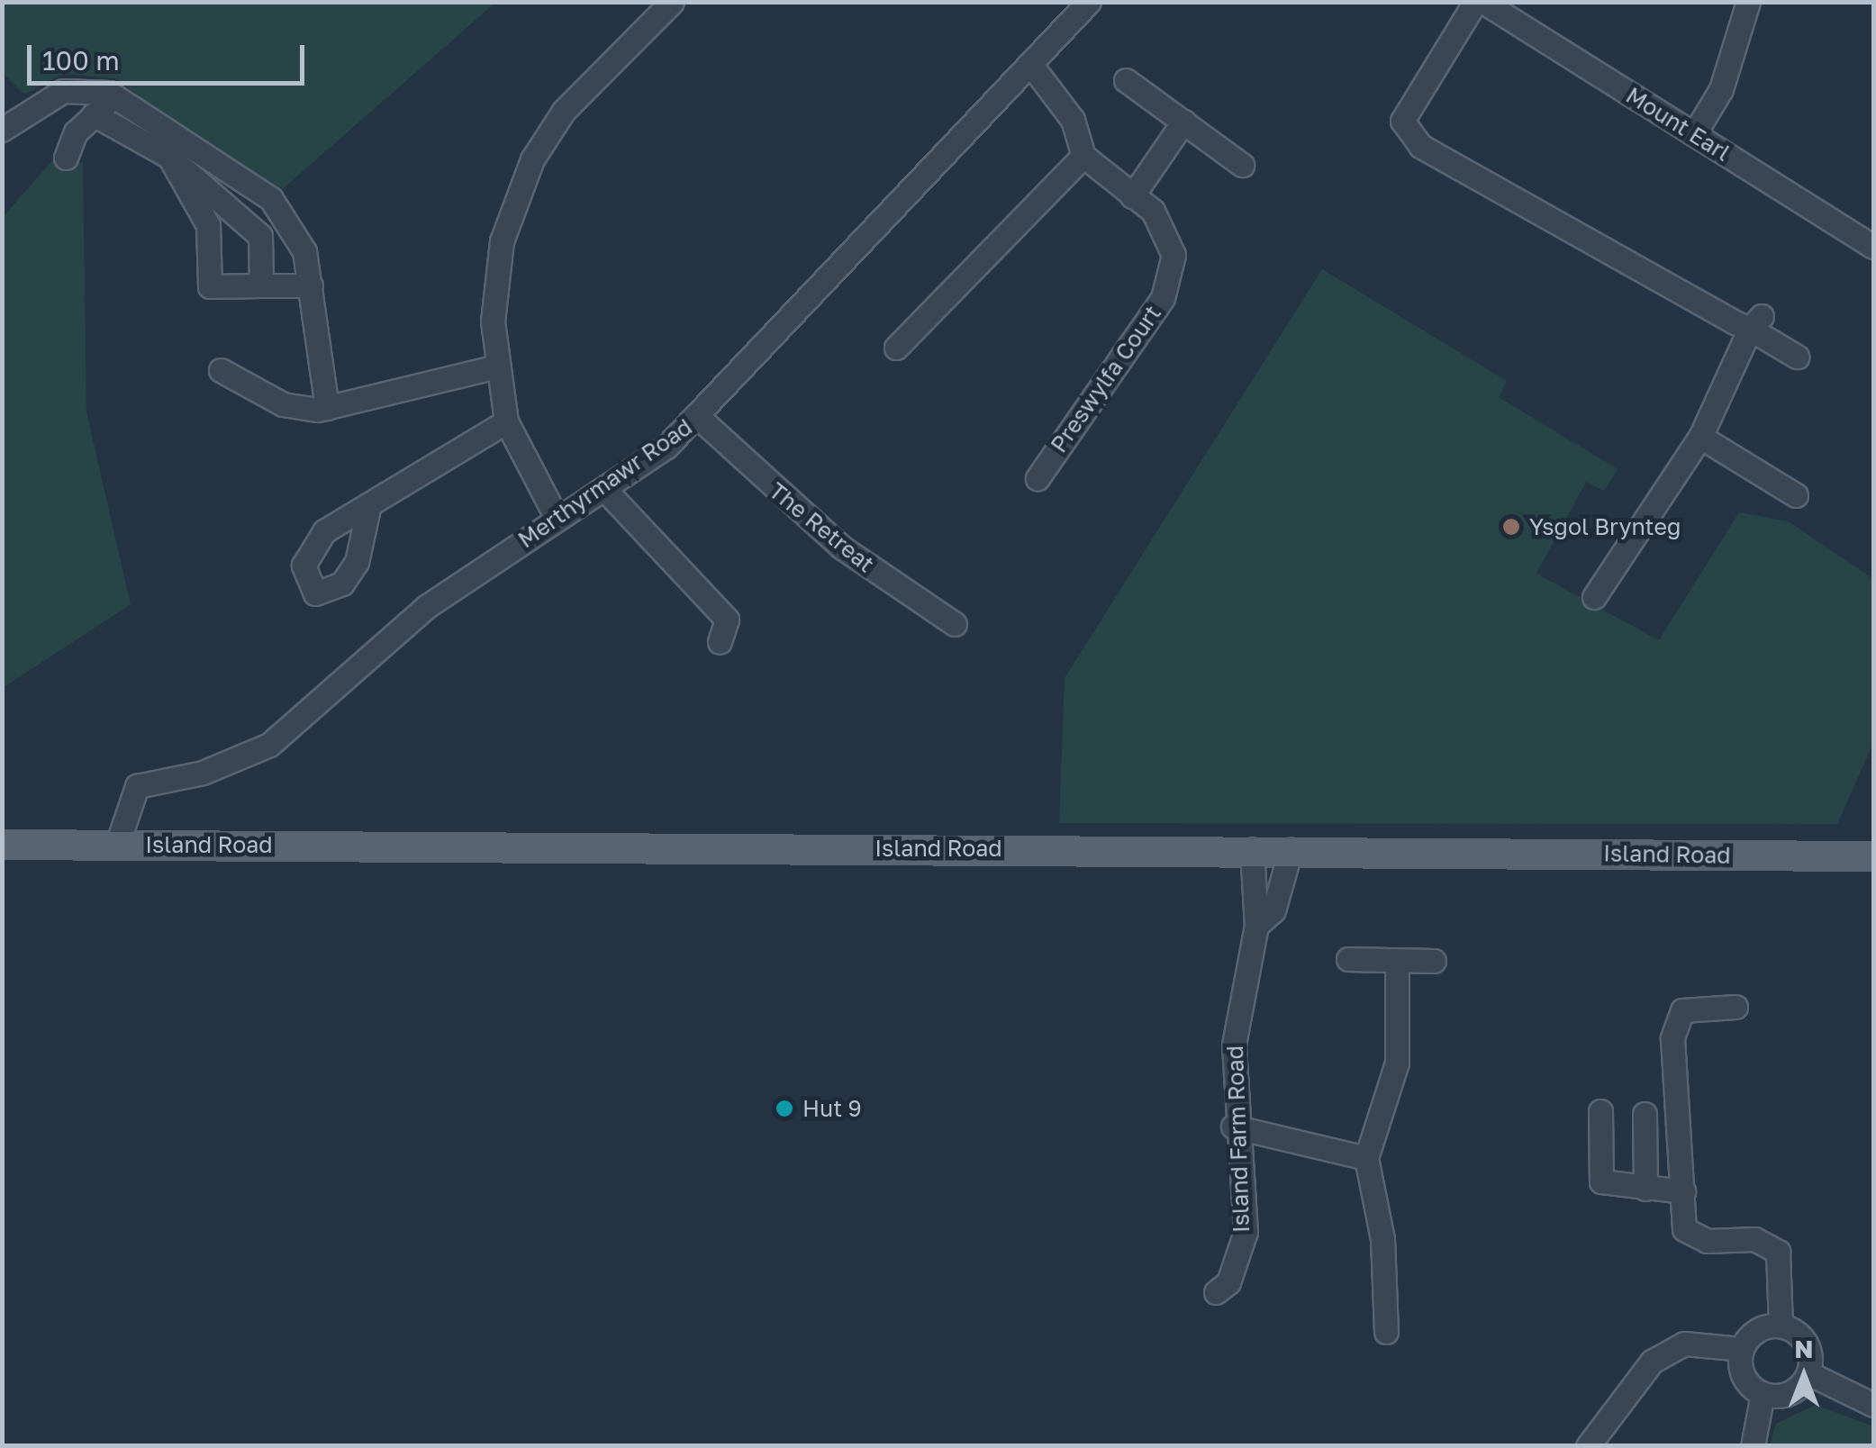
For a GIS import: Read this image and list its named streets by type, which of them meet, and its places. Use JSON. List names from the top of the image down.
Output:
{
  "streets": {
    "main road": ["Island Road"],
    "street": [
      "Mount Earl",
      "Preswylfa Court",
      "Merthyrmawr Road",
      "The Retreat",
      "Island Farm Road"
    ]
  },
  "crossings": [
    ["Merthyrmawr Road", "The Retreat"],
    ["Merthyrmawr Road", "Island Road"],
    ["Island Road", "Island Farm Road"]
  ],
  "places": ["Ysgol Brynteg", "Hut 9"],
  "scale_bar": "100 m",
  "north": "top"
}
